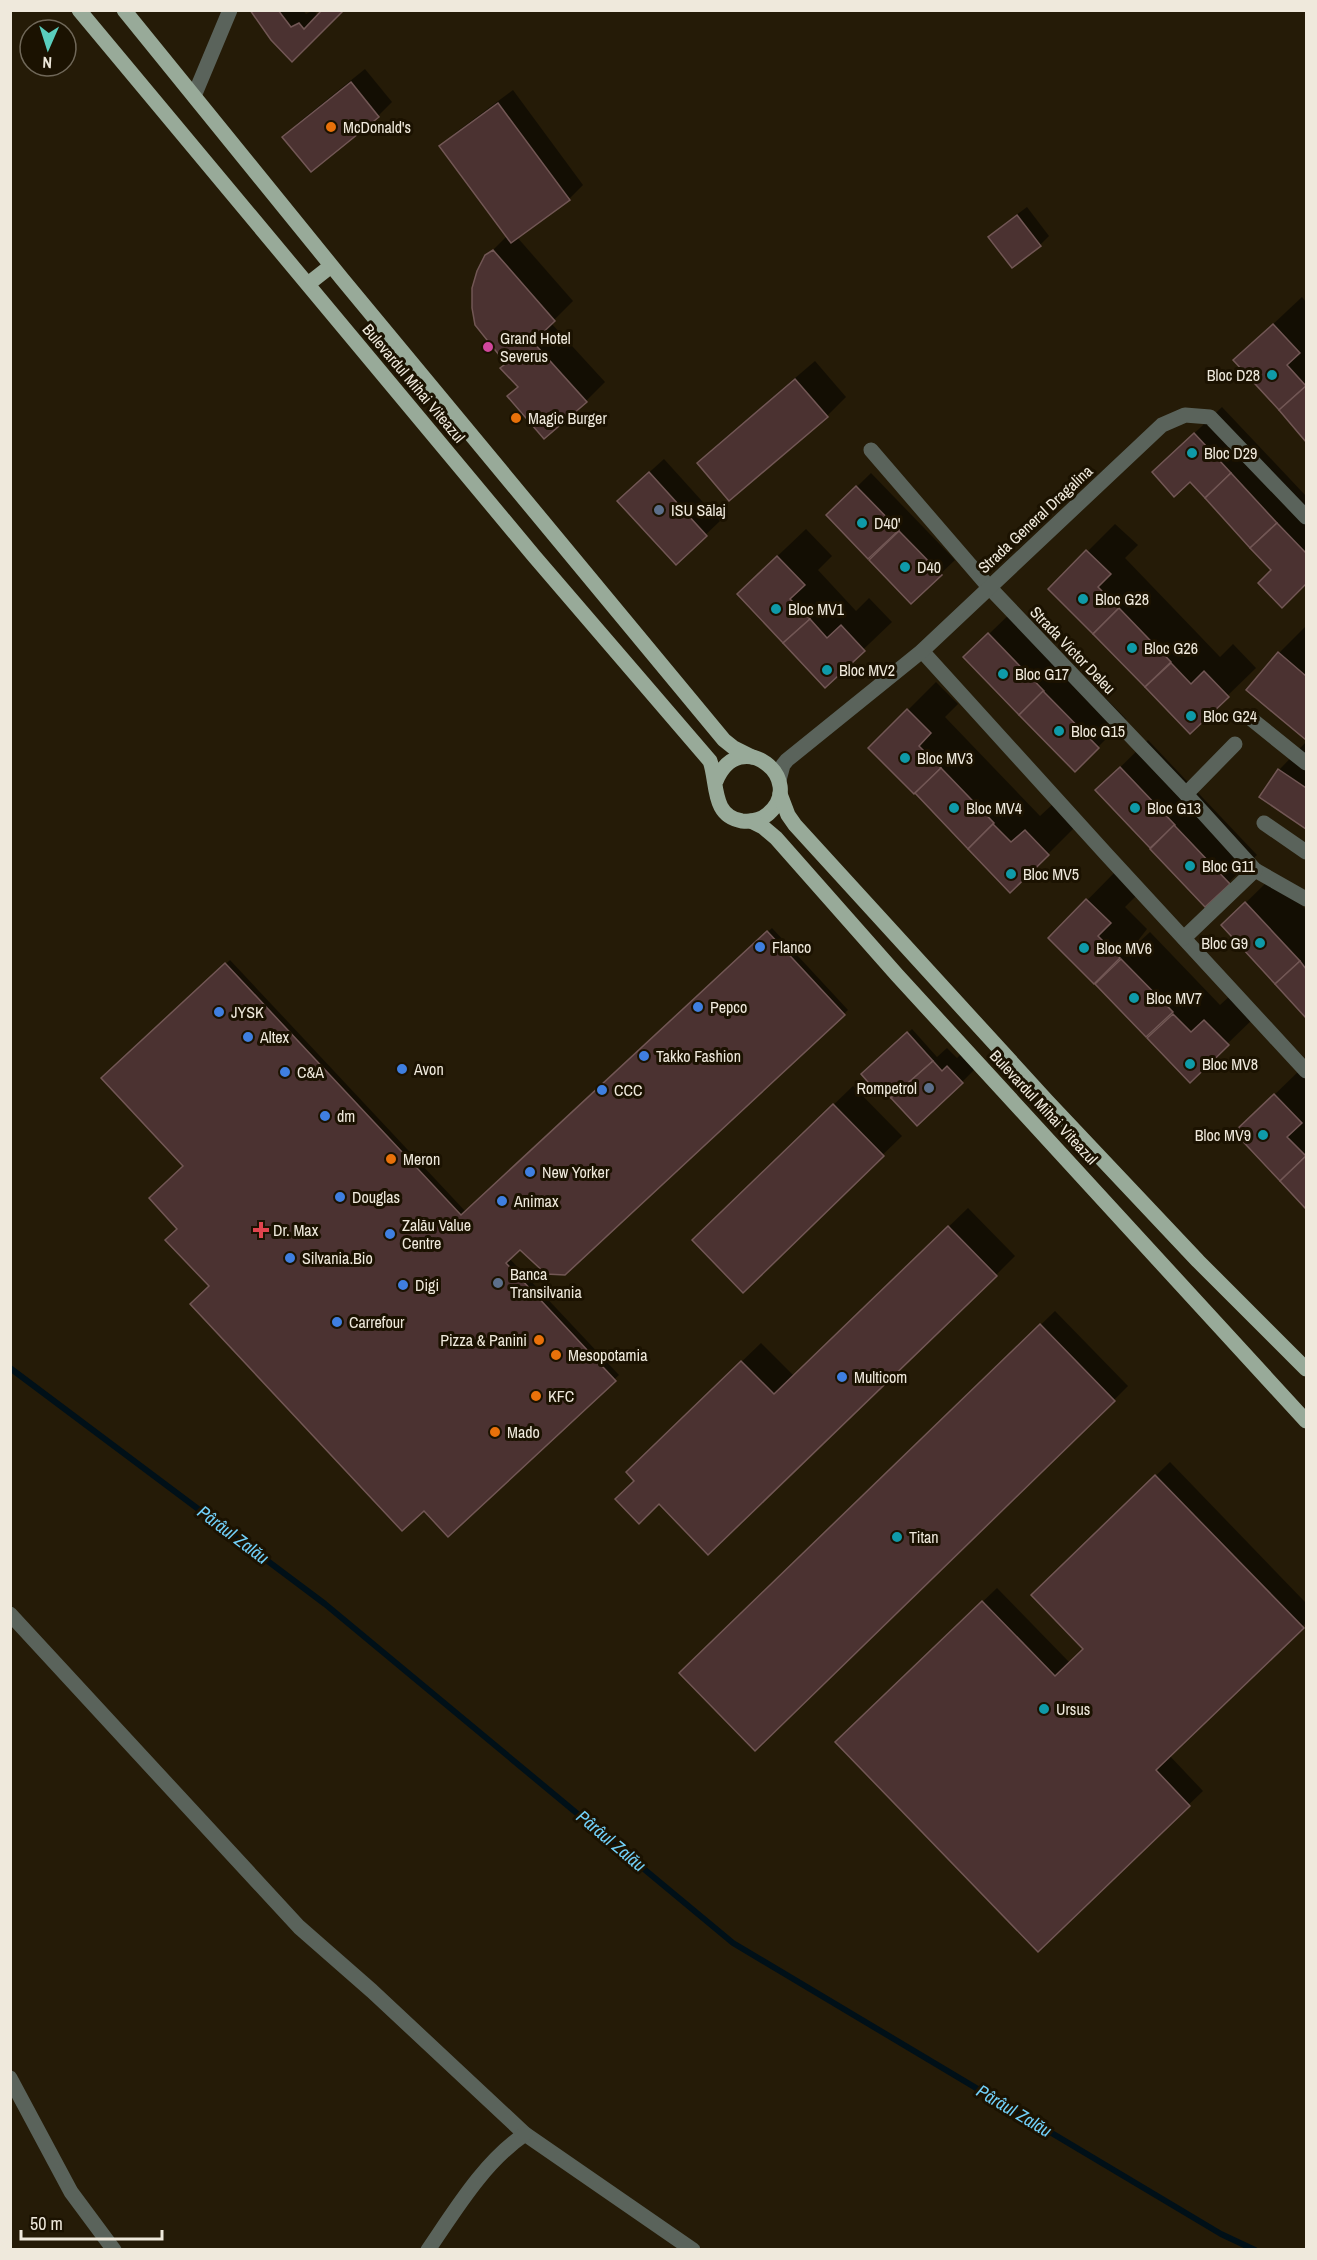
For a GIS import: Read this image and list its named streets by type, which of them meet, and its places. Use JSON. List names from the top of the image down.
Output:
{
  "streets": {
    "main road": ["Bulevardul Mihai Viteazul"],
    "street": ["Strada General Dragalina", "Strada Victor Deleu"]
  },
  "crossings": [
    ["Bulevardul Mihai Viteazul", "Strada General Dragalina"],
    ["Strada General Dragalina", "Strada Victor Deleu"]
  ],
  "water": ["Pârâul Zalău"],
  "places": {
    "other": [
      "McDonald's",
      "Grand Hotel Severus",
      "Bloc D28",
      "Magic Burger",
      "Bloc D29",
      "ISU Sălaj",
      "D40'",
      "D40",
      "Bloc G28",
      "Bloc MV1",
      "Bloc G26",
      "Bloc MV2",
      "Bloc G17",
      "Bloc G24",
      "Bloc G15",
      "Bloc MV3",
      "Bloc MV4",
      "Bloc G13",
      "Bloc G11",
      "Bloc MV5",
      "Bloc G9",
      "Flanco",
      "Bloc MV6",
      "Bloc MV7",
      "Pepco",
      "JYSK",
      "Altex",
      "Takko Fashion",
      "Bloc MV8",
      "Avon",
      "C&A",
      "Rompetrol",
      "CCC",
      "dm",
      "Bloc MV9",
      "Meron",
      "New Yorker",
      "Douglas",
      "Animax",
      "Zalău Value Centre",
      "Silvania.Bio",
      "Banca Transilvania",
      "Digi",
      "Carrefour",
      "Pizza & Panini",
      "Mesopotamia",
      "Multicom",
      "KFC",
      "Mado",
      "Titan",
      "Ursus"
    ],
    "health": ["Dr. Max"]
  },
  "scale_bar": "50 m",
  "north": "bottom"
}
